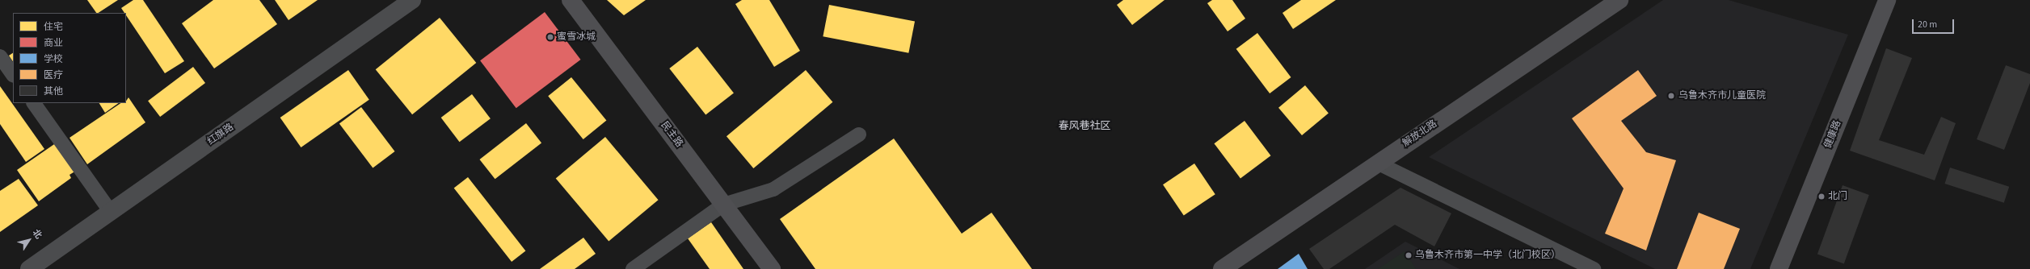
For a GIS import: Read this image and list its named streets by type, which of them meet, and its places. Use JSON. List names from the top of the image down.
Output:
{
  "streets": {
    "main road": ["解放北路", "民主路", "健康路"],
    "street": ["红旗路"]
  },
  "districts": ["春风巷社区"],
  "places": [
    "蜜雪冰城",
    "乌鲁木齐市儿童医院",
    "北门",
    "乌鲁木齐市第一中学（北门校区）"
  ],
  "legend": [
    "住宅",
    "商业",
    "学校",
    "医疗",
    "其他"
  ],
  "scale_bar": "20 m",
  "north": "top right"
}
